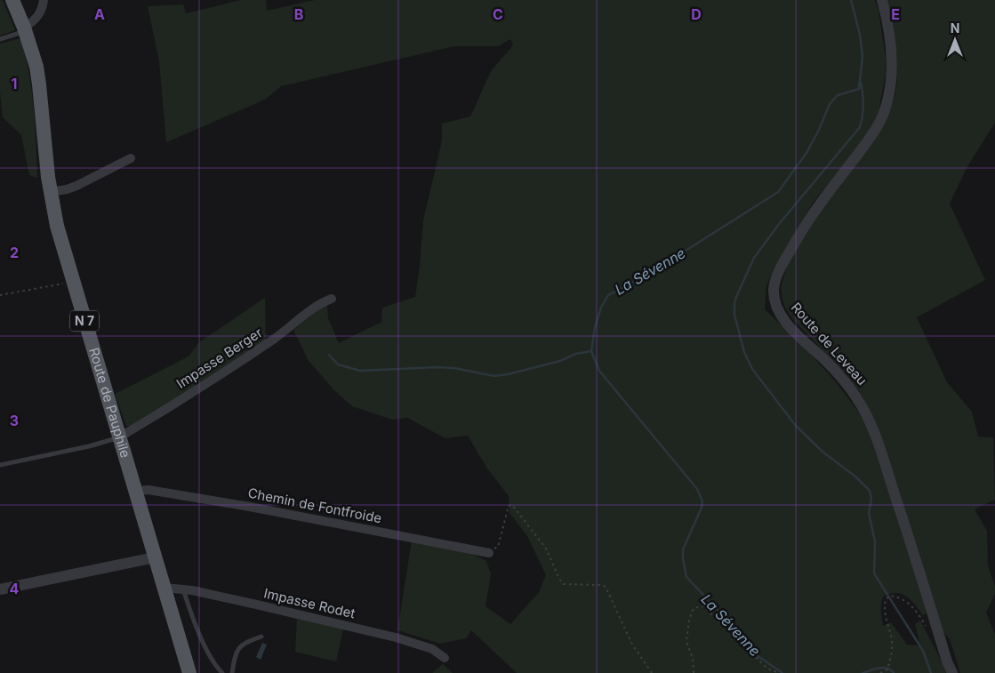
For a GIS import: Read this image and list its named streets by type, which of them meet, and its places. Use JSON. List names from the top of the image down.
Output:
{
  "streets": {
    "main road": ["N 7", "Route de Pauphile"],
    "street": [
      "Route de Leveau",
      "Impasse Berger",
      "Chemin de Fontfroide",
      "Impasse Rodet"
    ]
  },
  "crossings": [
    ["Impasse Berger", "Route de Pauphile"],
    ["Route de Pauphile", "Chemin de Fontfroide"],
    ["Route de Pauphile", "Impasse Rodet"]
  ],
  "water": ["La Sévenne"],
  "north": "top",
  "grid": {
    "columns": [
      "A",
      "B",
      "C",
      "D",
      "E"
    ],
    "rows": [
      "1",
      "2",
      "3",
      "4"
    ]
  }
}
